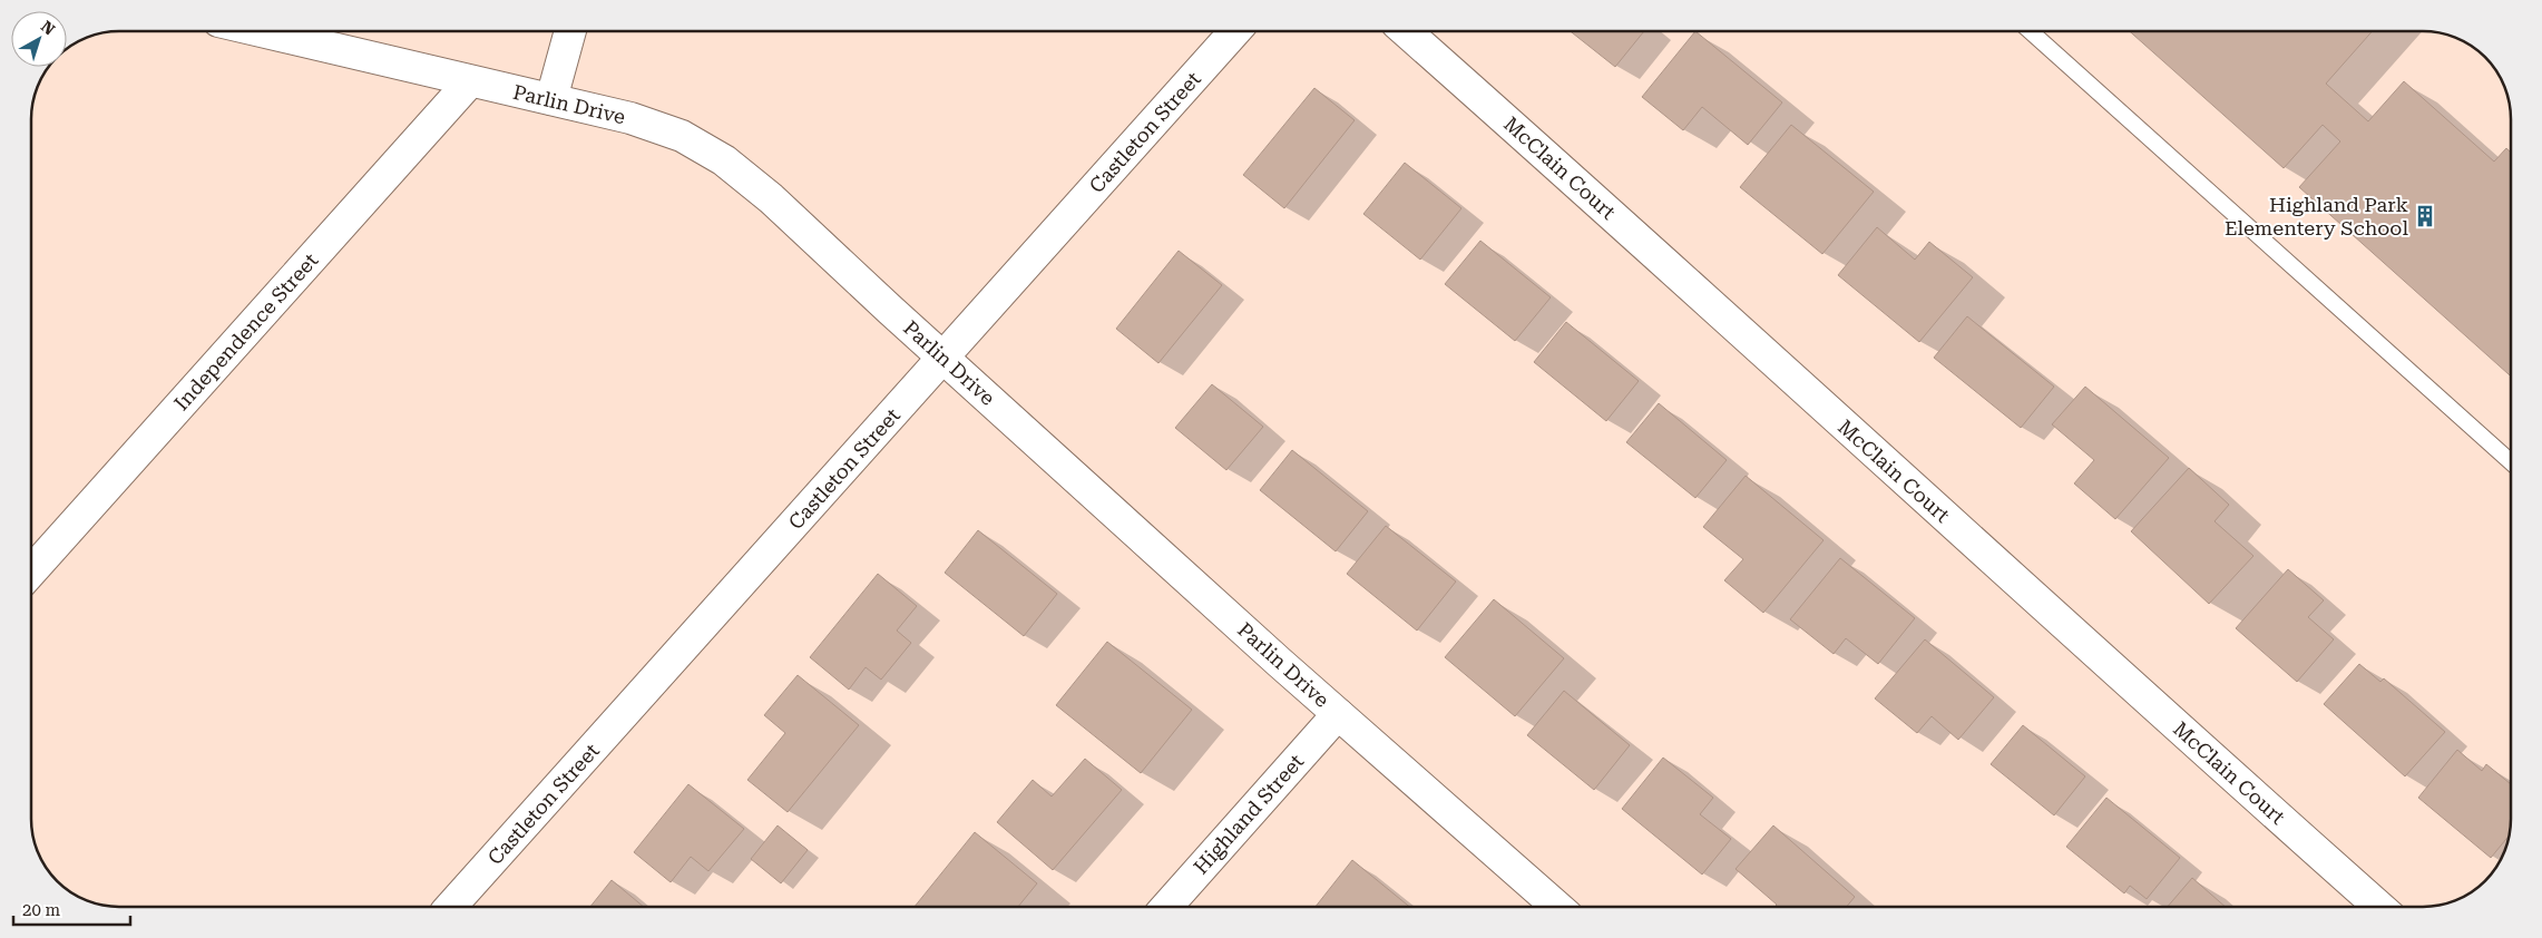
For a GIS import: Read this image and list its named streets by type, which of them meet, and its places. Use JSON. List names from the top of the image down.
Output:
{
  "streets": {
    "street": [
      "Parlin Drive",
      "Castleton Street",
      "McClain Court",
      "Independence Street",
      "Highland Street"
    ]
  },
  "crossings": [
    ["Parlin Drive", "Castleton Street"],
    ["Parlin Drive", "Independence Street"],
    ["Parlin Drive", "Highland Street"]
  ],
  "places": {
    "building": ["Highland Park Elementery School"]
  },
  "scale_bar": "20 m",
  "north": "top right"
}
